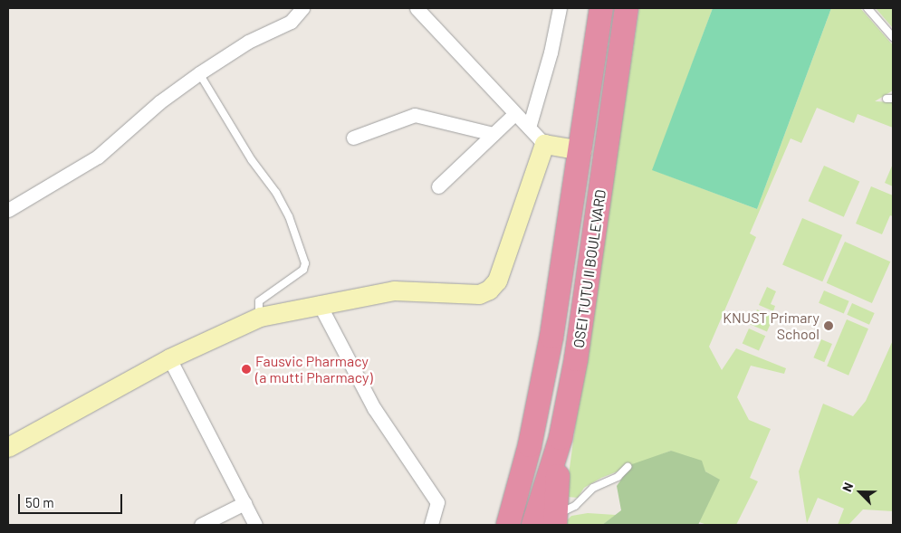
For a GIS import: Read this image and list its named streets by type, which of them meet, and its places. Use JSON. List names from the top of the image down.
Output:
{
  "streets": {
    "highway": ["OSEI TUTU II BOULEVARD"]
  },
  "places": ["KNUST Primary School", "Fausvic Pharmacy (a mutti Pharmacy)"],
  "scale_bar": "50 m",
  "north": "top left"
}
